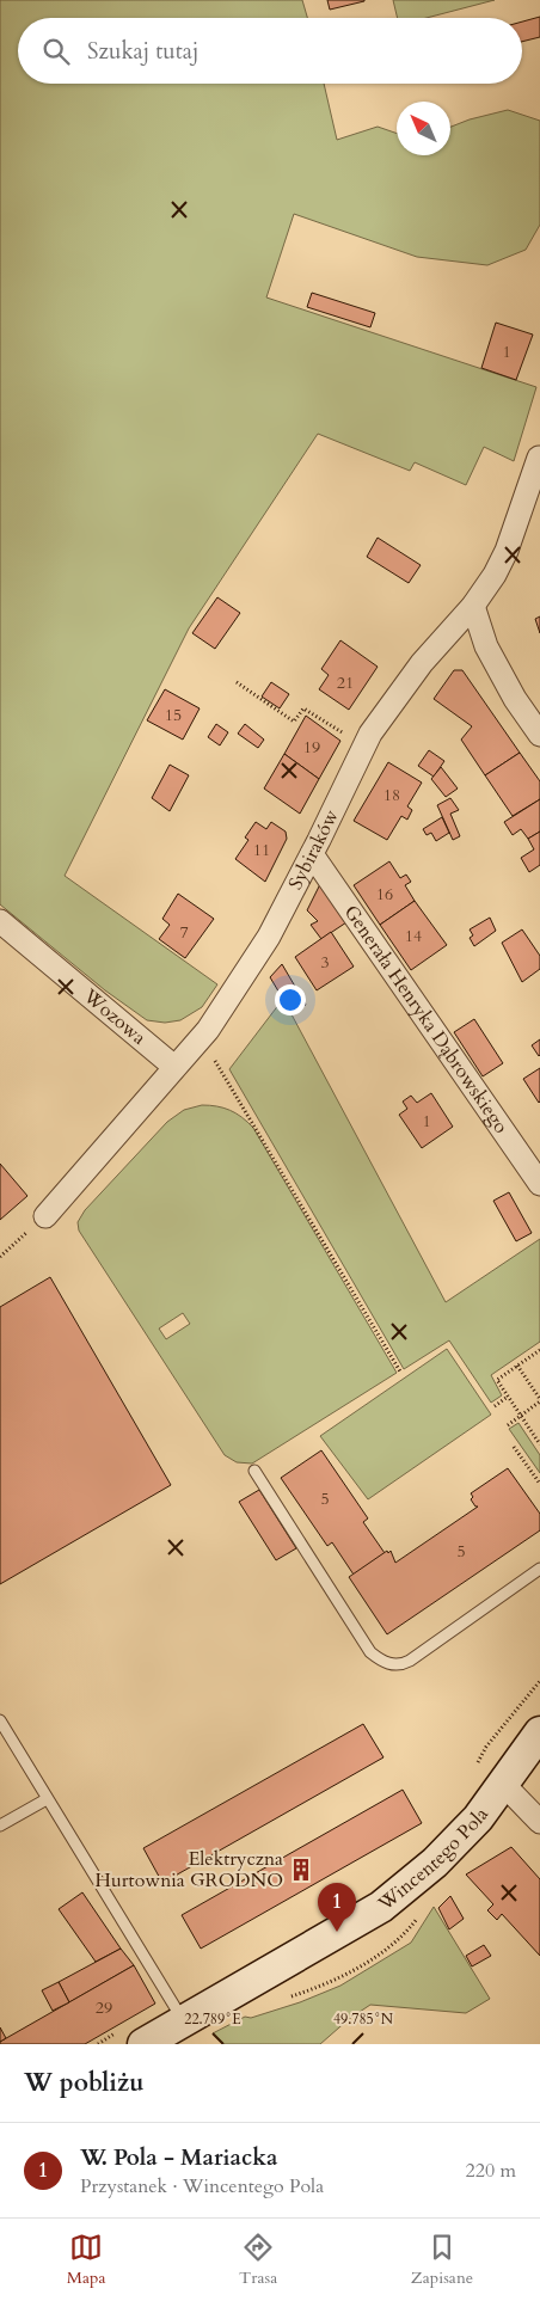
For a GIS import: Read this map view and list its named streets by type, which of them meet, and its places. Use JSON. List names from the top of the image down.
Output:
{
  "streets": {
    "main road": ["Wincentego Pola"],
    "street": ["Sybiraków", "Wozowa", "Generała Henryka Dąbrowskiego"]
  },
  "crossings": [
    ["Sybiraków", "Wozowa"],
    ["Sybiraków", "Generała Henryka Dąbrowskiego"]
  ],
  "places": {
    "building": ["Elektryczna Hurtownia GRODNO"]
  },
  "house_numbers": [
    "1",
    "21",
    "15",
    "19",
    "18",
    "11",
    "16",
    "7",
    "14",
    "3",
    "1",
    "5",
    "5",
    "29"
  ],
  "north": "top left",
  "page": {
    "search": "Szukaj tutaj",
    "pins": "1",
    "heading": "W pobliżu",
    "list": [
      {
        "mark": "1",
        "name": "W. Pola - Mariacka",
        "note": "Przystanek · Wincentego Pola",
        "value": "220 m"
      }
    ],
    "nav": ["Mapa", "Trasa", "Zapisane"]
  },
  "coordinates": ["22.789°E", "49.785°N"]
}
